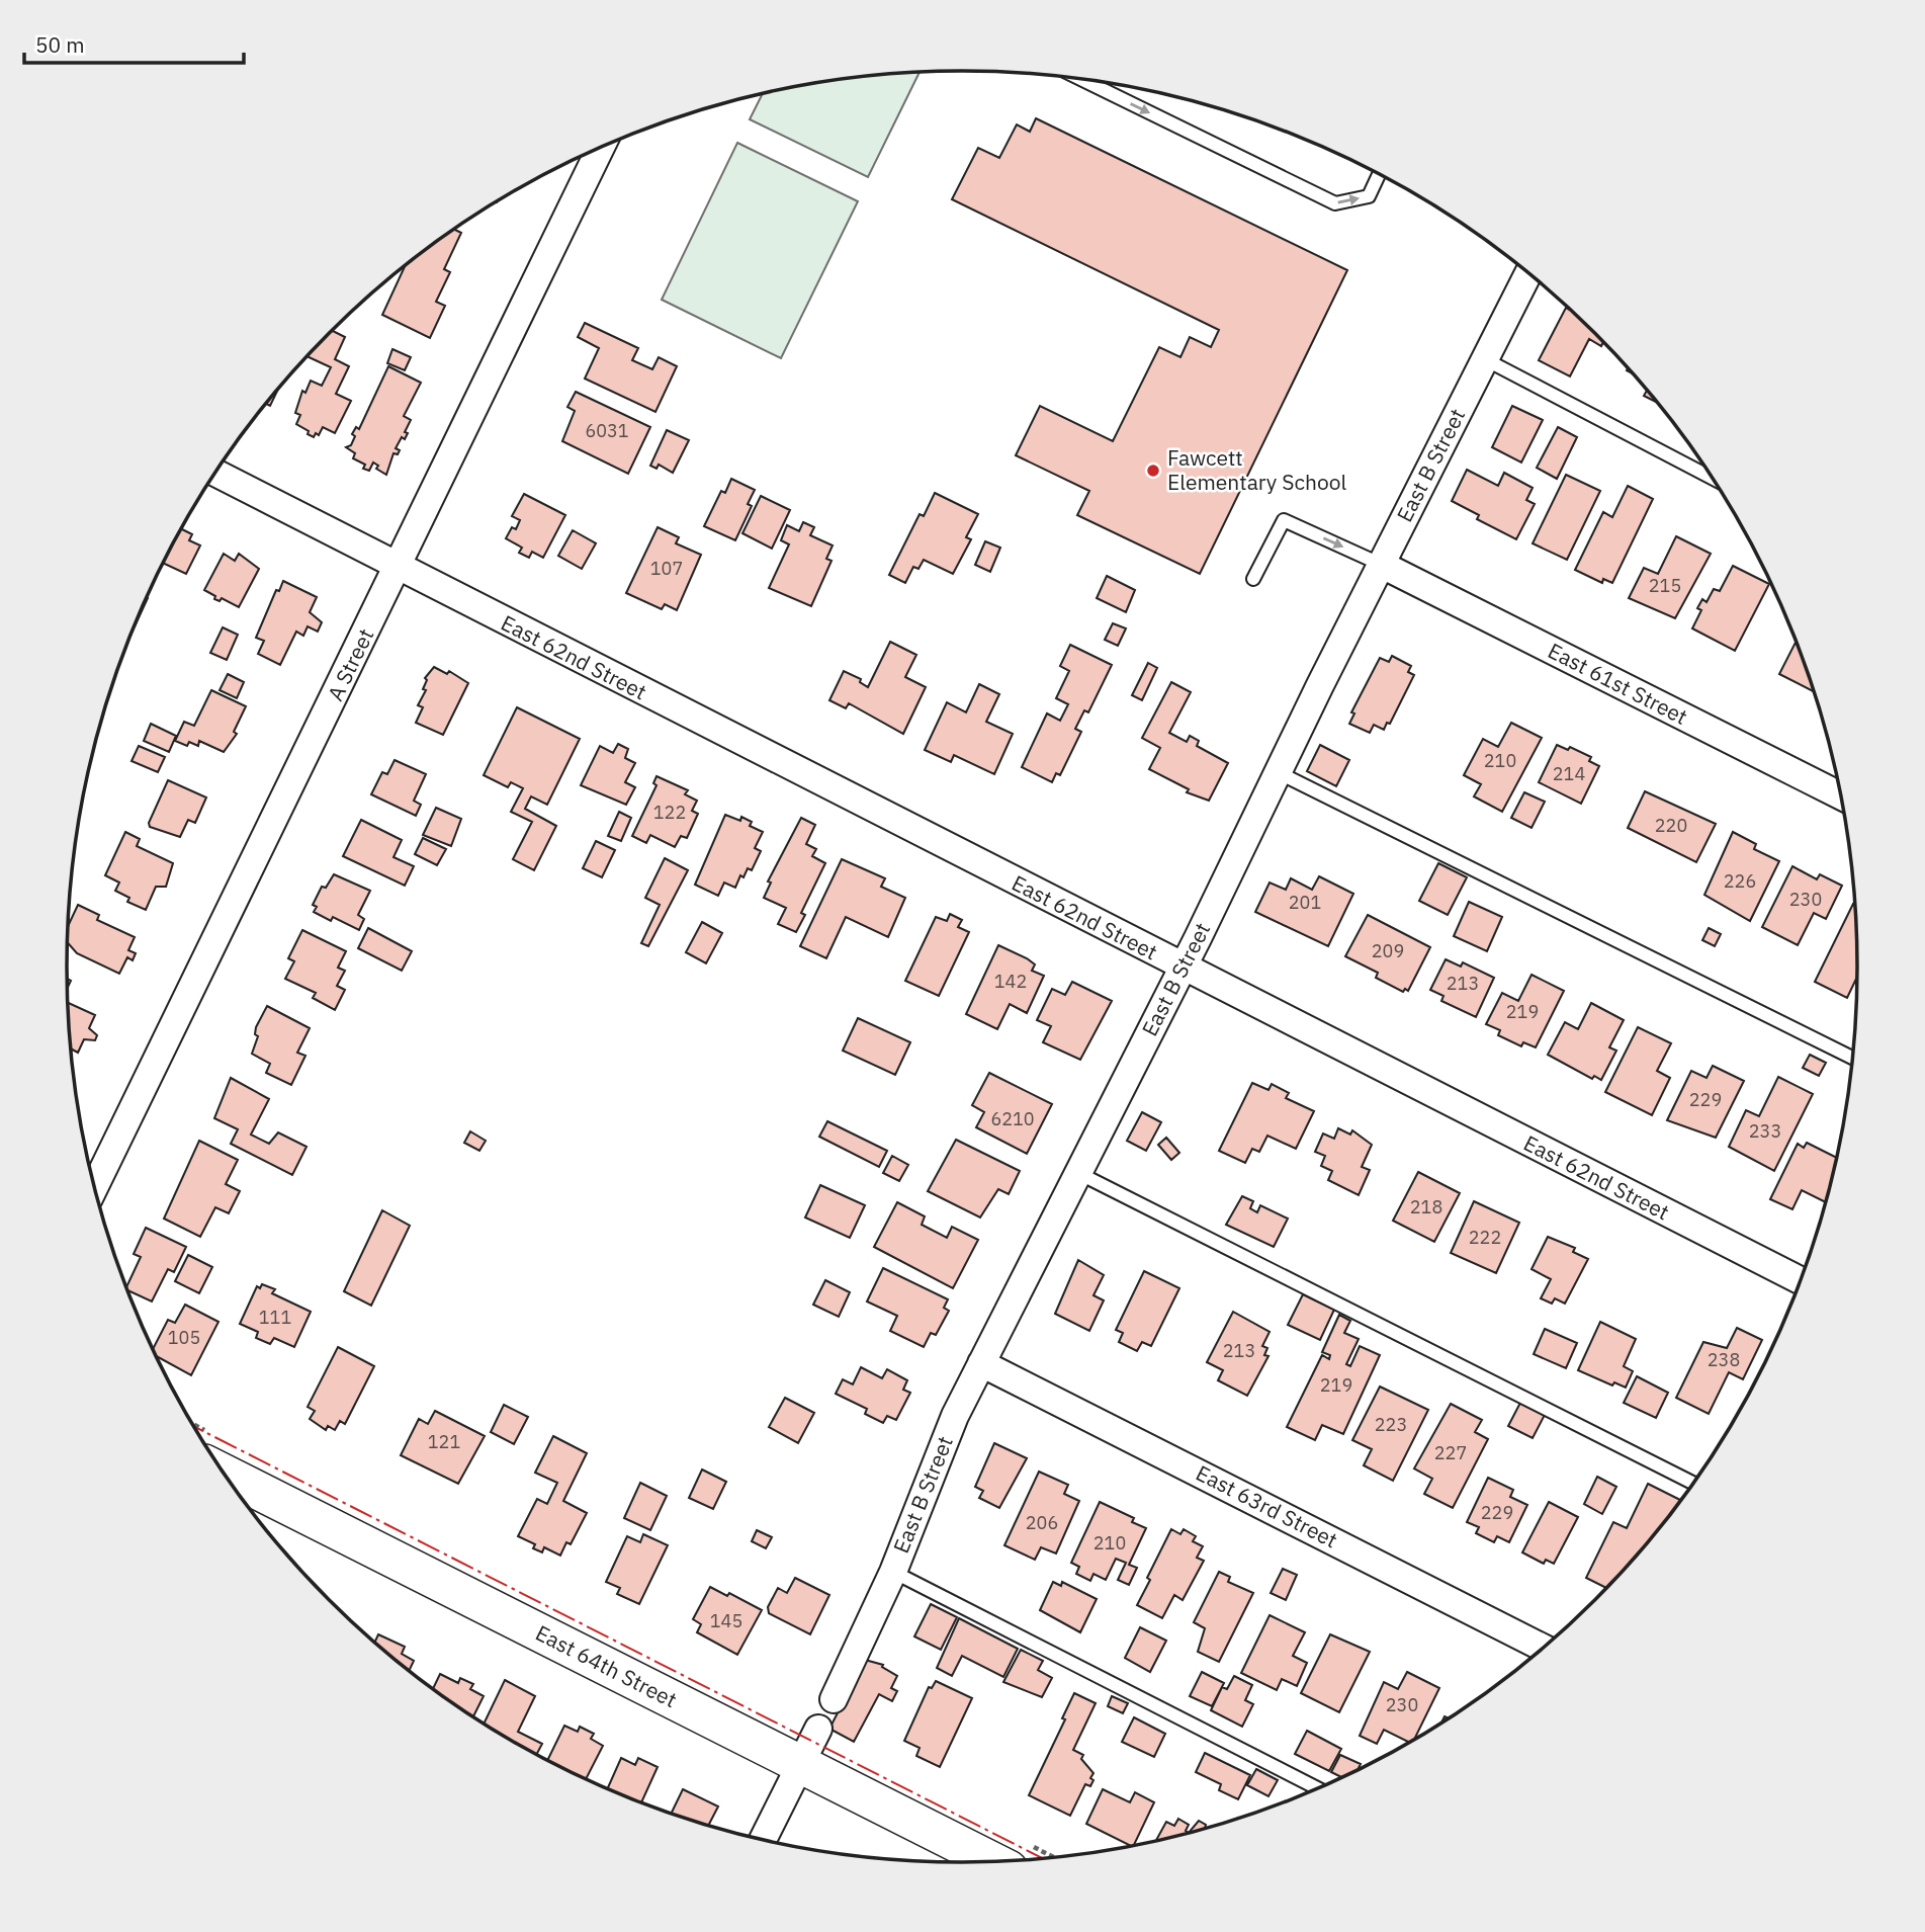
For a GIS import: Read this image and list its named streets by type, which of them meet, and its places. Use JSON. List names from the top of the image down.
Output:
{
  "streets": {
    "street": [
      "East B Street",
      "East 62nd Street",
      "A Street",
      "East 61st Street",
      "East 63rd Street",
      "East 64th Street"
    ]
  },
  "crossings": [
    ["East B Street", "East 62nd Street"],
    ["East B Street", "East 61st Street"],
    ["East B Street", "East 63rd Street"],
    ["East 62nd Street", "A Street"]
  ],
  "places": ["Fawcett Elementary School"],
  "house_numbers": [
    "6031",
    "107",
    "215",
    "210",
    "214",
    "122",
    "220",
    "226",
    "230",
    "201",
    "209",
    "142",
    "213",
    "219",
    "229",
    "6210",
    "233",
    "218",
    "222",
    "111",
    "105",
    "213",
    "238",
    "219",
    "223",
    "121",
    "227",
    "229",
    "206",
    "210",
    "145",
    "230"
  ],
  "scale_bar": "50 m"
}
